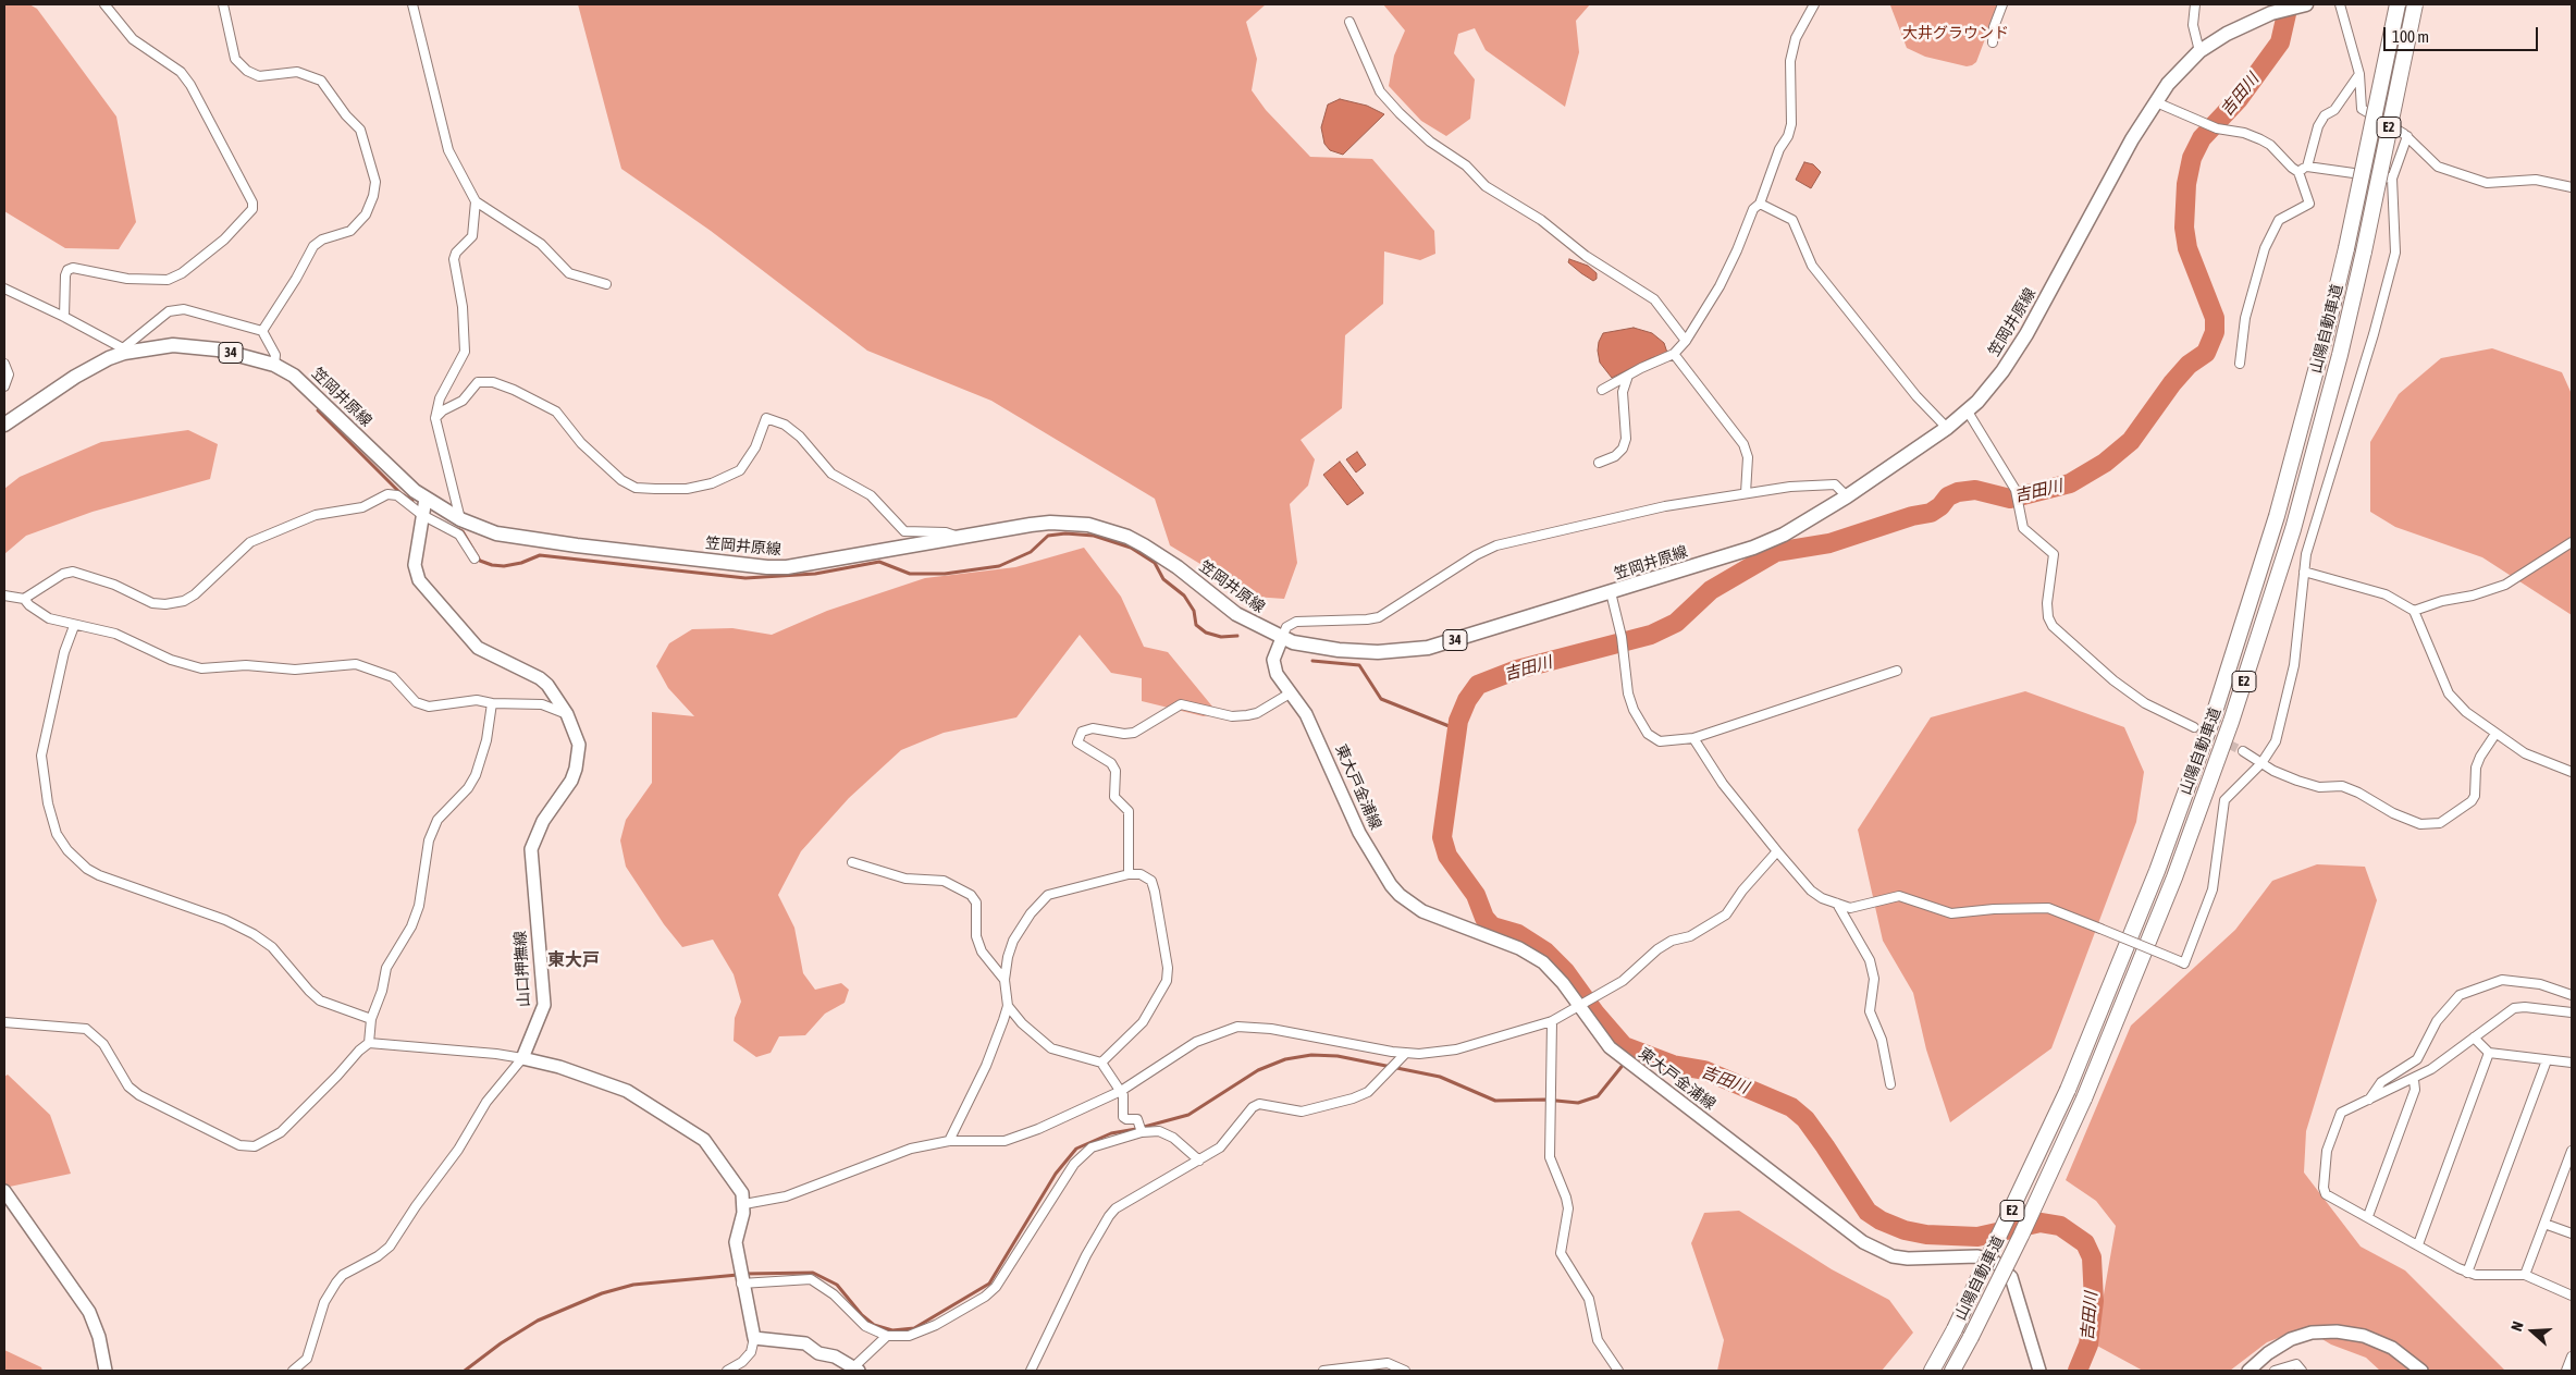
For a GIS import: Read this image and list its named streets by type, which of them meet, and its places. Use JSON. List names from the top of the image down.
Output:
{
  "streets": {
    "highway": ["E2", "山陽自動車道"],
    "main road": [
      "笠岡井原線",
      "34",
      "東大戸金浦線",
      "山口押撫線"
    ]
  },
  "crossings": [
    ["笠岡井原線", "東大戸金浦線"],
    ["笠岡井原線", "山口押撫線"]
  ],
  "districts": ["東大戸"],
  "water": ["吉田川"],
  "parks": ["大井グラウンド"],
  "scale_bar": "100 m",
  "north": "left"
}
